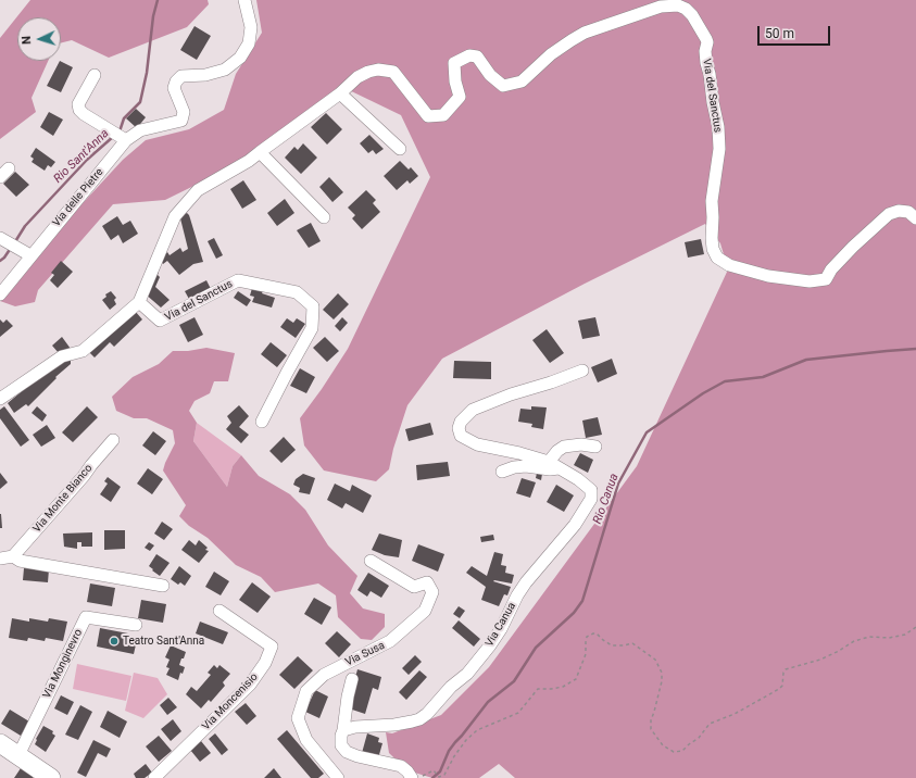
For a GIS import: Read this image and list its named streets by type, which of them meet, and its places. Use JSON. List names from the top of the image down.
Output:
{
  "streets": {
    "street": [
      "Via del Sanctus",
      "Via delle Pietre",
      "Via Monte Bianco",
      "Via Canua",
      "Via Susa",
      "Via Monginevro",
      "Via Moncenisio"
    ]
  },
  "water": ["Rio Sant'Anna", "Rio Canua"],
  "places": ["Teatro Sant'Anna"],
  "scale_bar": "50 m",
  "north": "left"
}
